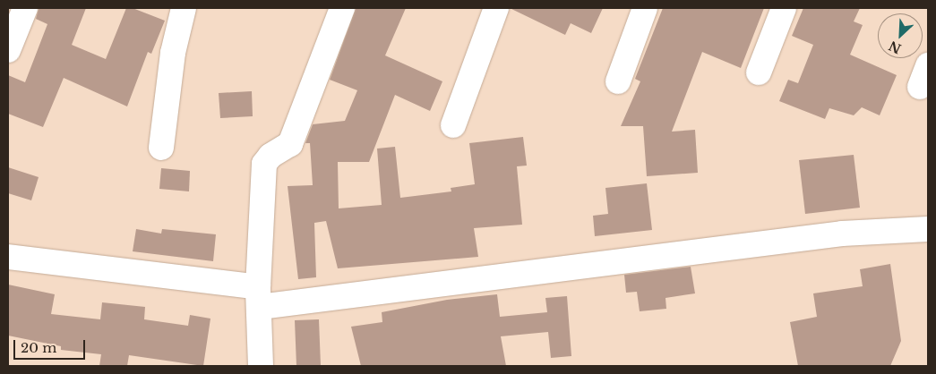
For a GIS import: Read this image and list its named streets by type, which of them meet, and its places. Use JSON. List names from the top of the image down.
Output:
{
  "scale_bar": "20 m",
  "north": "bottom left"
}
